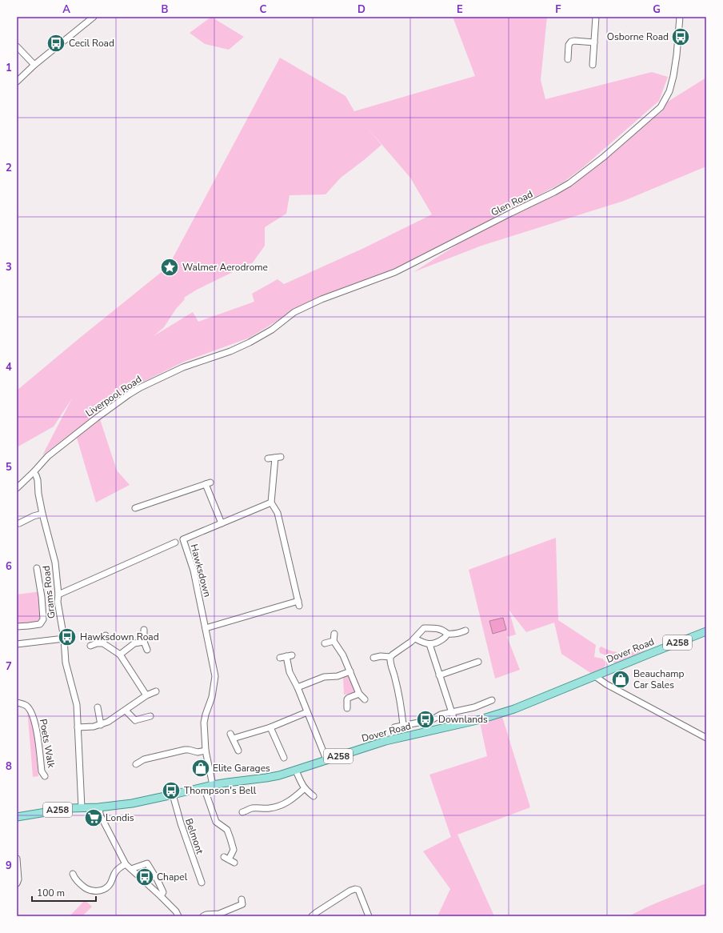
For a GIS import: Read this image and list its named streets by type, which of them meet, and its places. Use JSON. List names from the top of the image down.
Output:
{
  "streets": {
    "main road": ["A258", "Dover Road"],
    "street": [
      "Glen Road",
      "Liverpool Road",
      "Hawksdown",
      "Grams Road",
      "Poets Walk",
      "Belmont"
    ]
  },
  "crossings": [
    ["Glen Road", "Liverpool Road"],
    ["Liverpool Road", "Grams Road"],
    ["Hawksdown", "Dover Road"],
    ["Grams Road", "A258"],
    ["A258", "Dover Road"],
    ["Dover Road", "Belmont"]
  ],
  "places": {
    "bus stop": [
      "Osborne Road",
      "Cecil Road",
      "Hawksdown Road",
      "Downlands",
      "Thompson's Bell",
      "Chapel"
    ],
    "place": ["Walmer Aerodrome"],
    "shop": ["Beauchamp Car Sales", "Elite Garages"],
    "supermarket": ["Londis"]
  },
  "scale_bar": "100 m",
  "grid": {
    "columns": [
      "A",
      "B",
      "C",
      "D",
      "E",
      "F",
      "G"
    ],
    "rows": [
      "1",
      "2",
      "3",
      "4",
      "5",
      "6",
      "7",
      "8",
      "9"
    ]
  }
}
